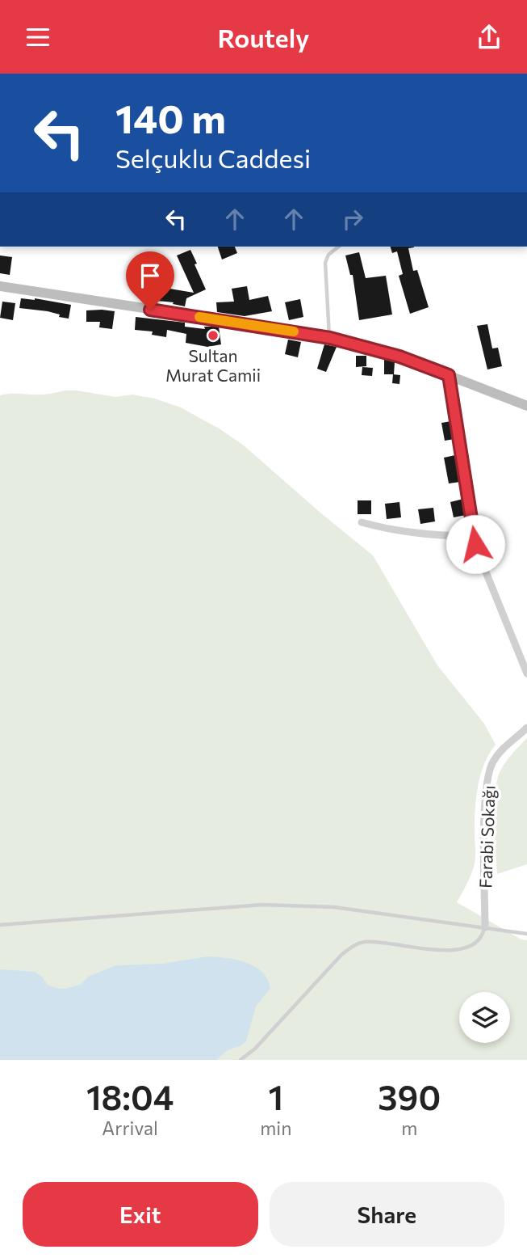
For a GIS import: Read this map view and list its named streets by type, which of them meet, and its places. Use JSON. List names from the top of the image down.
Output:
{
  "streets": {
    "street": ["Farabi Sokağı"]
  },
  "places": ["Sultan Murat Camii"],
  "page": {
    "header": "Routely",
    "turn": ["140 m", "Selçuklu Caddesi"],
    "eta": [
      "18:04",
      "Arrival",
      "1",
      "min",
      "390",
      "m"
    ],
    "buttons": ["Exit", "Share"]
  }
}
